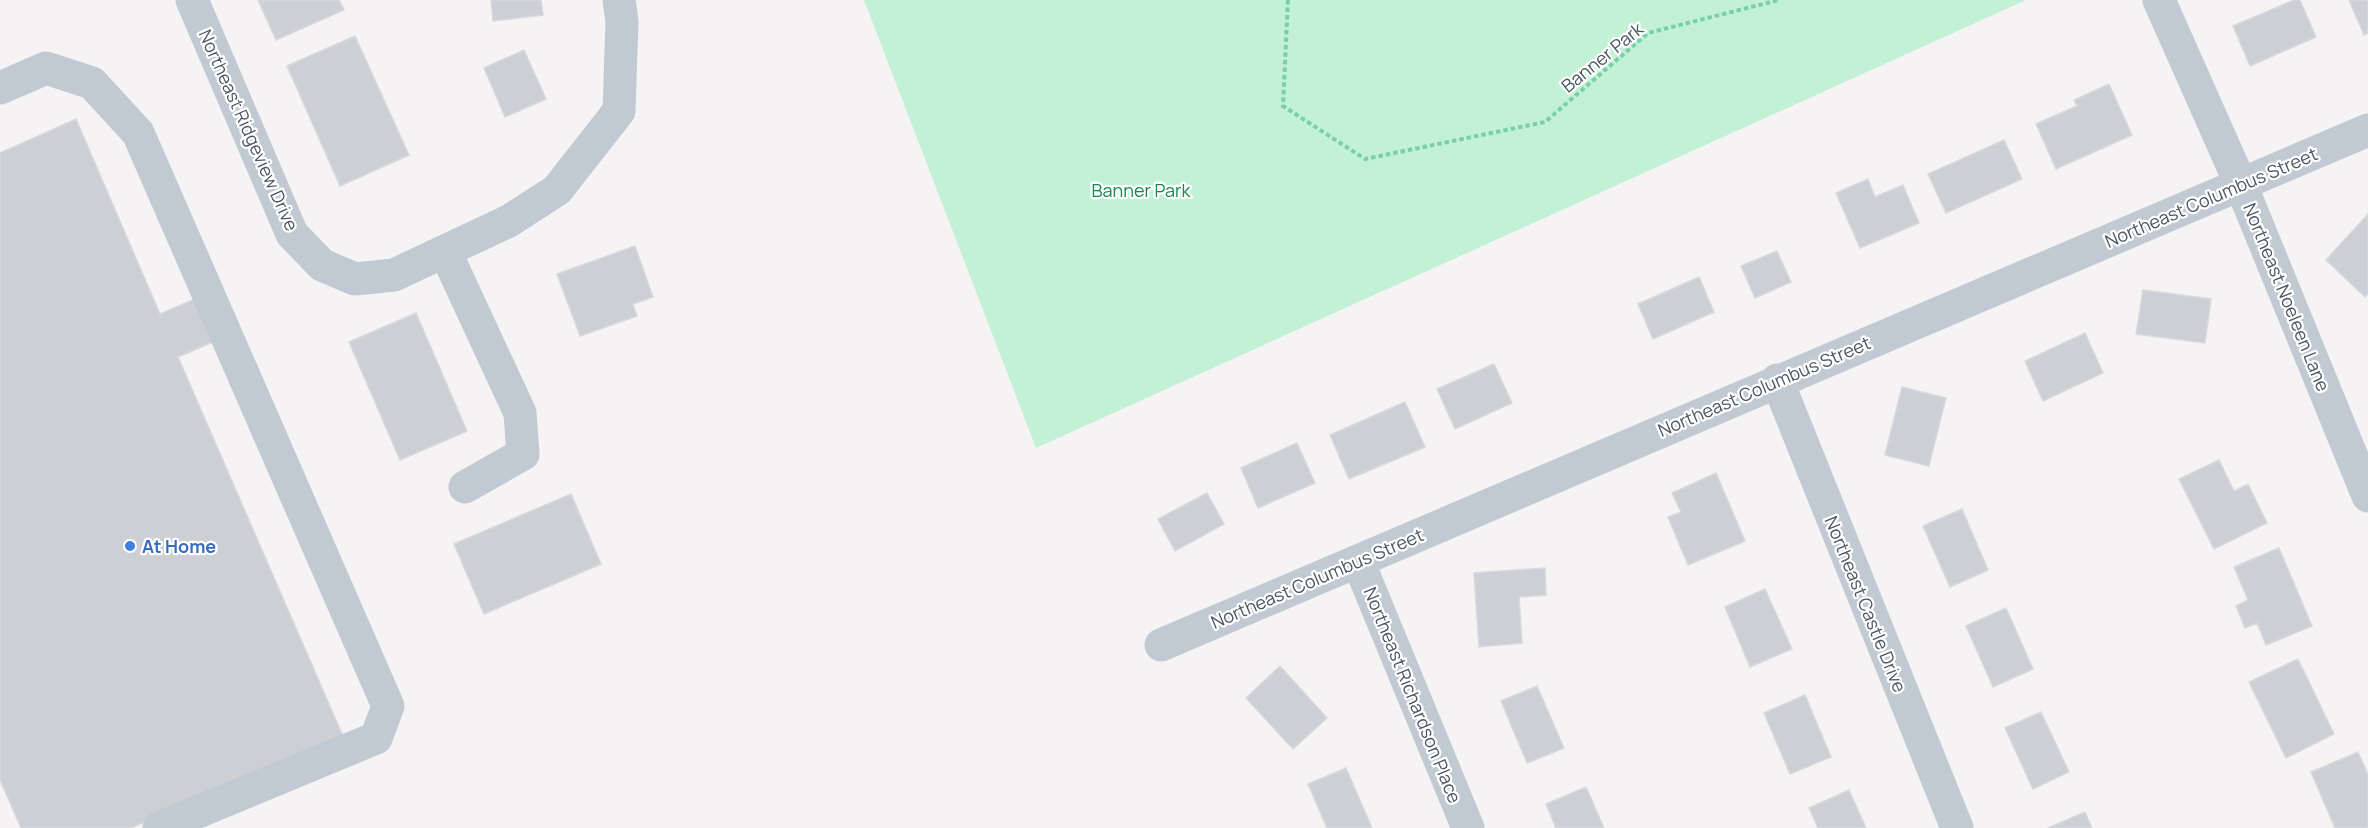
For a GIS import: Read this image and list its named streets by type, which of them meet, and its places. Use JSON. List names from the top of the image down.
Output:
{
  "streets": {
    "street": [
      "Northeast Ridgeview Drive",
      "Northeast Columbus Street",
      "Northeast Noeleen Lane",
      "Northeast Castle Drive",
      "Northeast Richardson Place"
    ],
    "path": ["Banner Park"]
  },
  "crossings": [
    ["Northeast Columbus Street", "Northeast Noeleen Lane"],
    ["Northeast Columbus Street", "Northeast Castle Drive"],
    ["Northeast Columbus Street", "Northeast Richardson Place"]
  ],
  "parks": ["Banner Park"],
  "places": ["At Home"]
}
